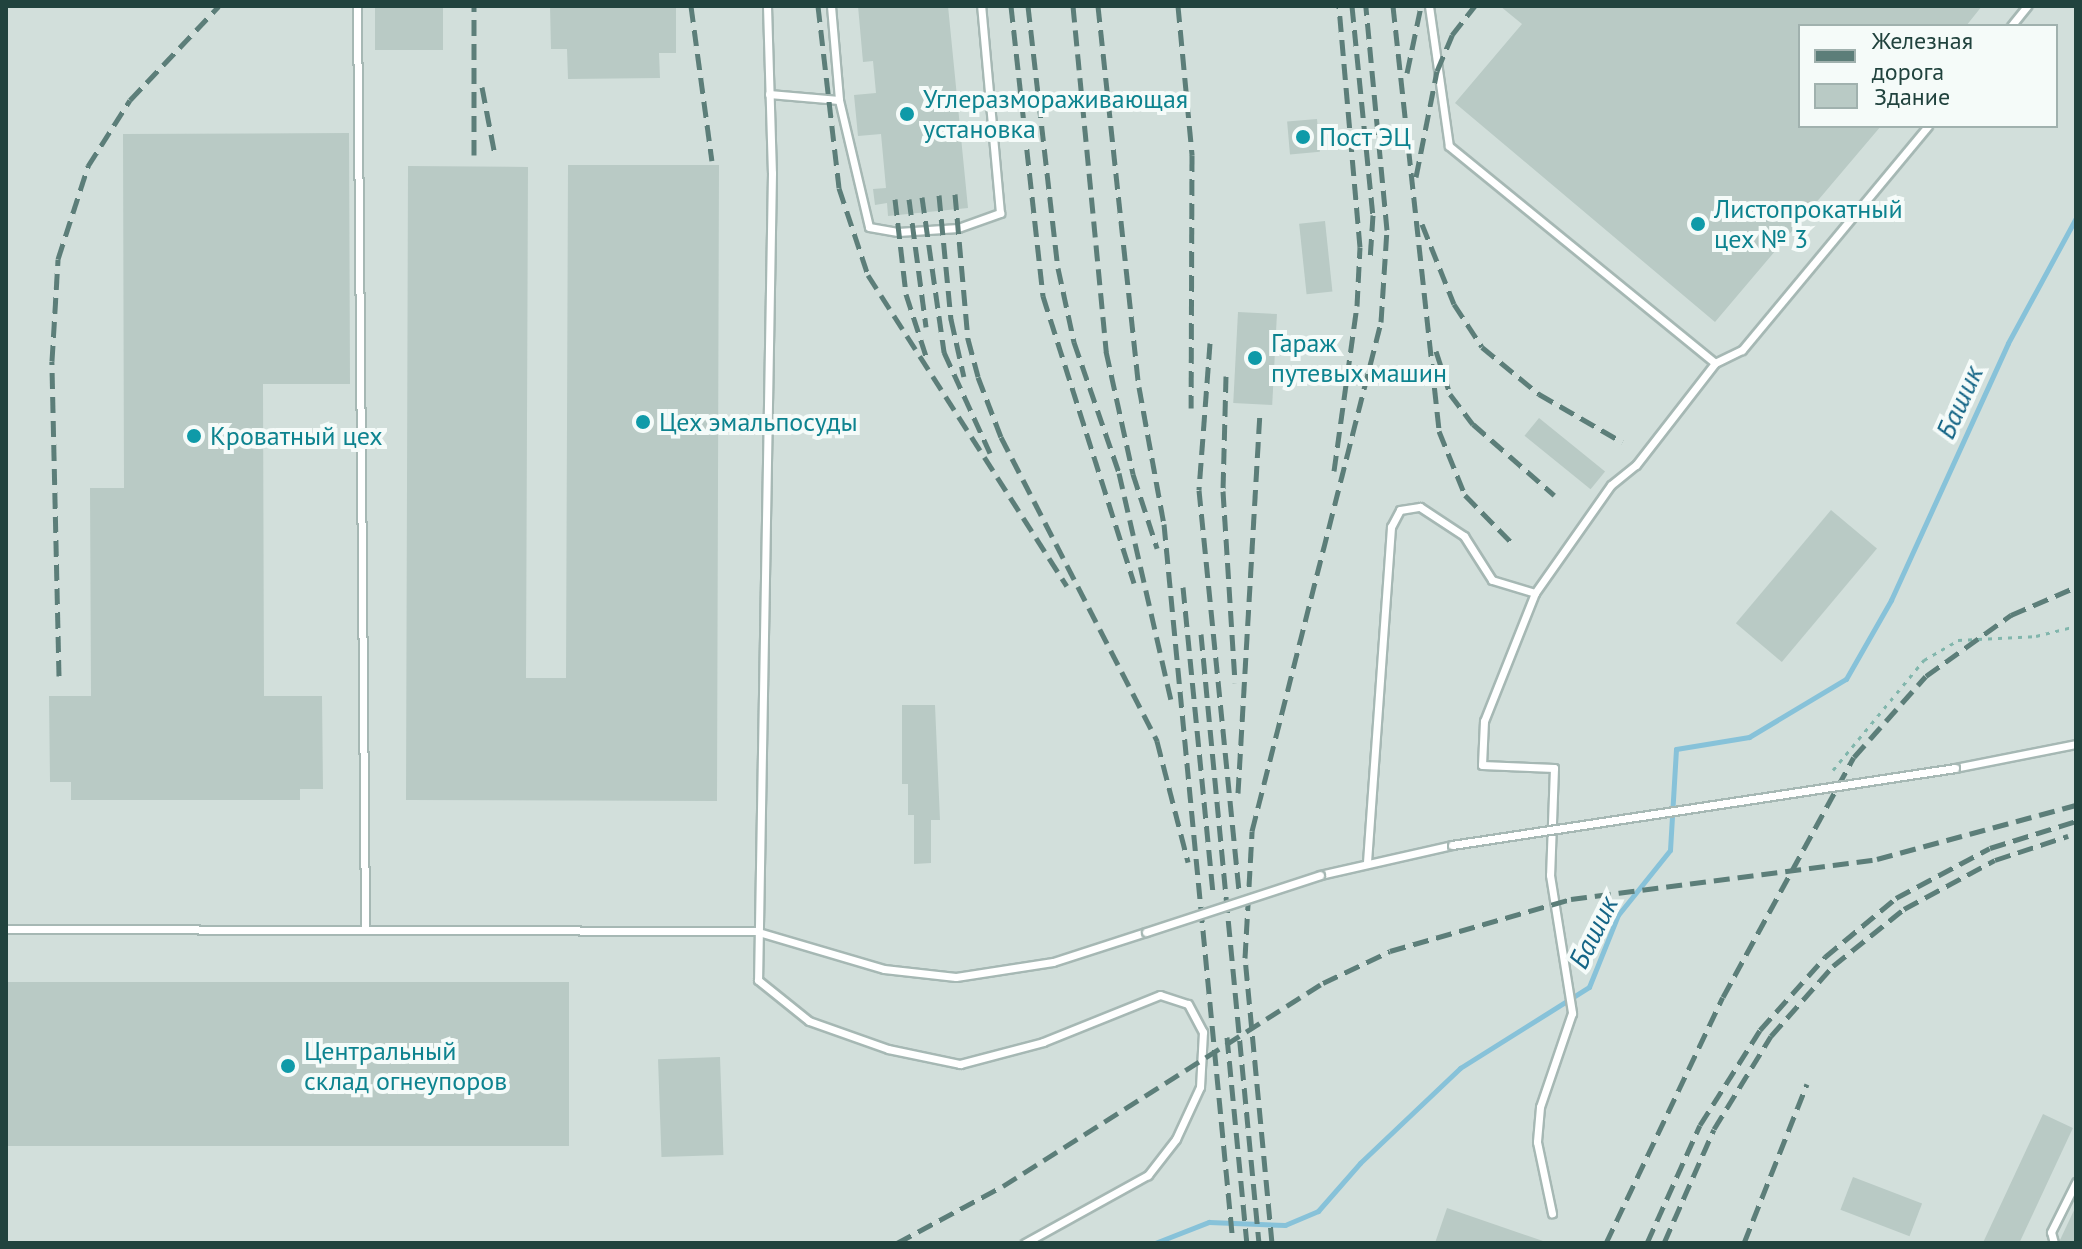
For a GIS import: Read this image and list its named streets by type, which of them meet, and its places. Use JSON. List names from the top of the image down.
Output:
{
  "water": ["Башик"],
  "places": [
    "Углеразмораживающая установка",
    "Поcт ЭЦ",
    "Листопрокатный цех № 3",
    "Гараж путевых машин",
    "Цех эмальпосуды",
    "Кроватный цех",
    "Центральный склад огнеупоров"
  ],
  "legend": ["Железная дорога", "Здание"]
}
